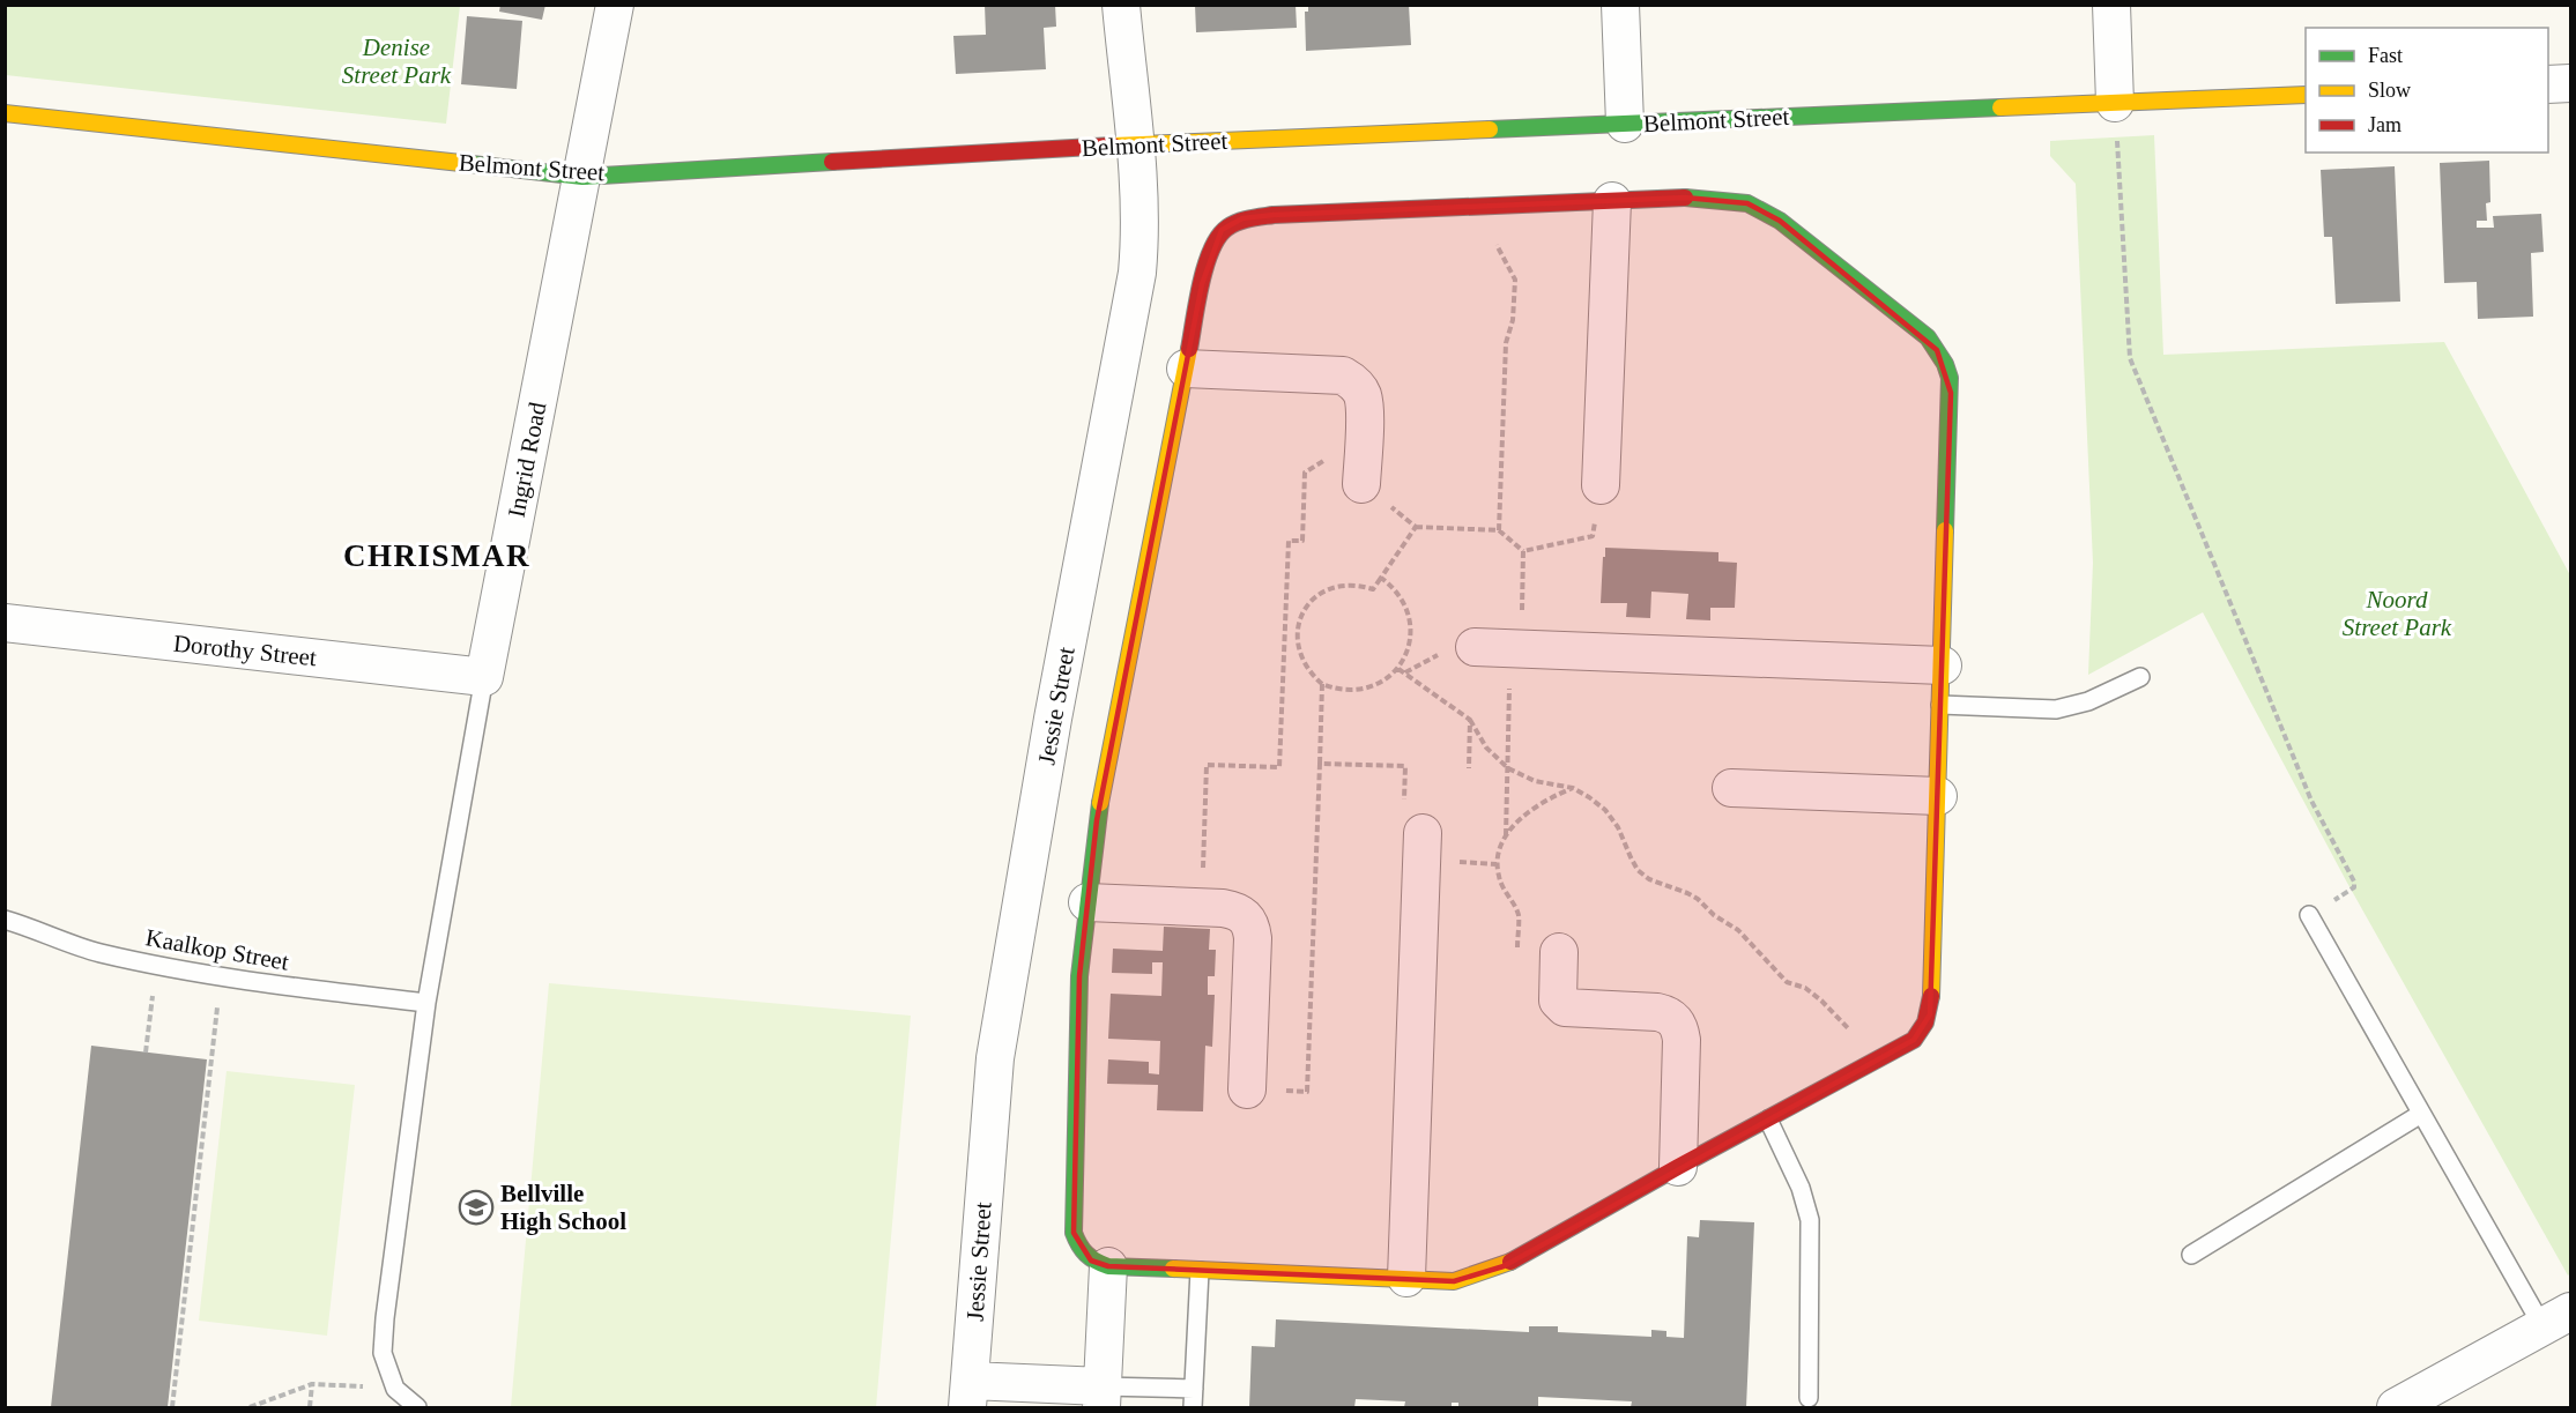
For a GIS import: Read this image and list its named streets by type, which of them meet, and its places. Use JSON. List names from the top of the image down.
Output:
{
  "streets": {
    "street": [
      "Belmont Street",
      "Ingrid Road",
      "Dorothy Street",
      "Jessie Street"
    ],
    "lane": ["Kaalkop Street"]
  },
  "crossings": [
    ["Belmont Street", "Ingrid Road"],
    ["Belmont Street", "Jessie Street"],
    ["Ingrid Road", "Dorothy Street"],
    ["Ingrid Road", "Kaalkop Street"]
  ],
  "districts": ["CHRISMAR"],
  "parks": ["Denise Street Park", "Noord Street Park"],
  "places": {
    "school or university": ["Bellville High School"]
  },
  "legend": ["Fast", "Slow", "Jam"]
}
